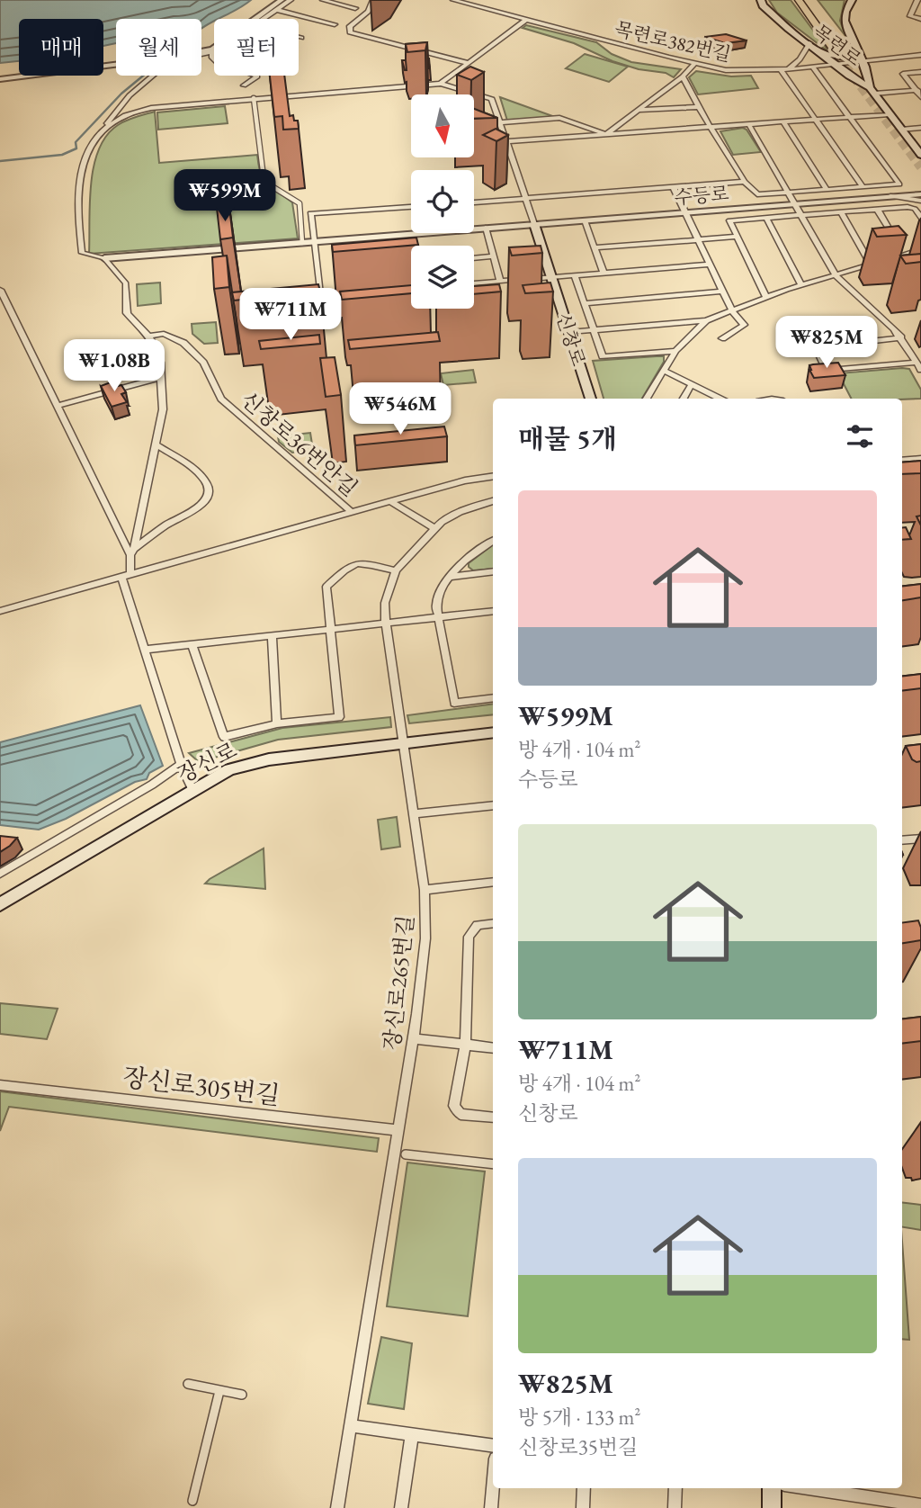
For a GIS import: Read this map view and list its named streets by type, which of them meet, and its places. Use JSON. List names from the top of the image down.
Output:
{
  "streets": {
    "main road": ["목련로", "신창로", "장신로"],
    "street": [
      "목련로382번길",
      "수등로",
      "신창로36번안길",
      "장신로265번길",
      "장신로305번길"
    ]
  },
  "crossings": [
    ["목련로382번길", "목련로"],
    ["수등로", "신창로"],
    ["장신로", "장신로265번길"],
    ["장신로265번길", "장신로305번길"]
  ],
  "north": "bottom",
  "page": {
    "chip": ["매매", "월세", "필터"],
    "price": [
      "₩599M",
      "₩711M",
      "₩825M",
      "₩1.08B",
      "₩546M"
    ],
    "heading": "매물 5개",
    "list": [
      {
        "name": "₩599M",
        "note": "방 4개 · 104 m² · 수등로"
      },
      {
        "name": "₩711M",
        "note": "방 4개 · 104 m² · 신창로"
      },
      {
        "name": "₩825M",
        "note": "방 5개 · 133 m² · 신창로35번길"
      }
    ]
  }
}
